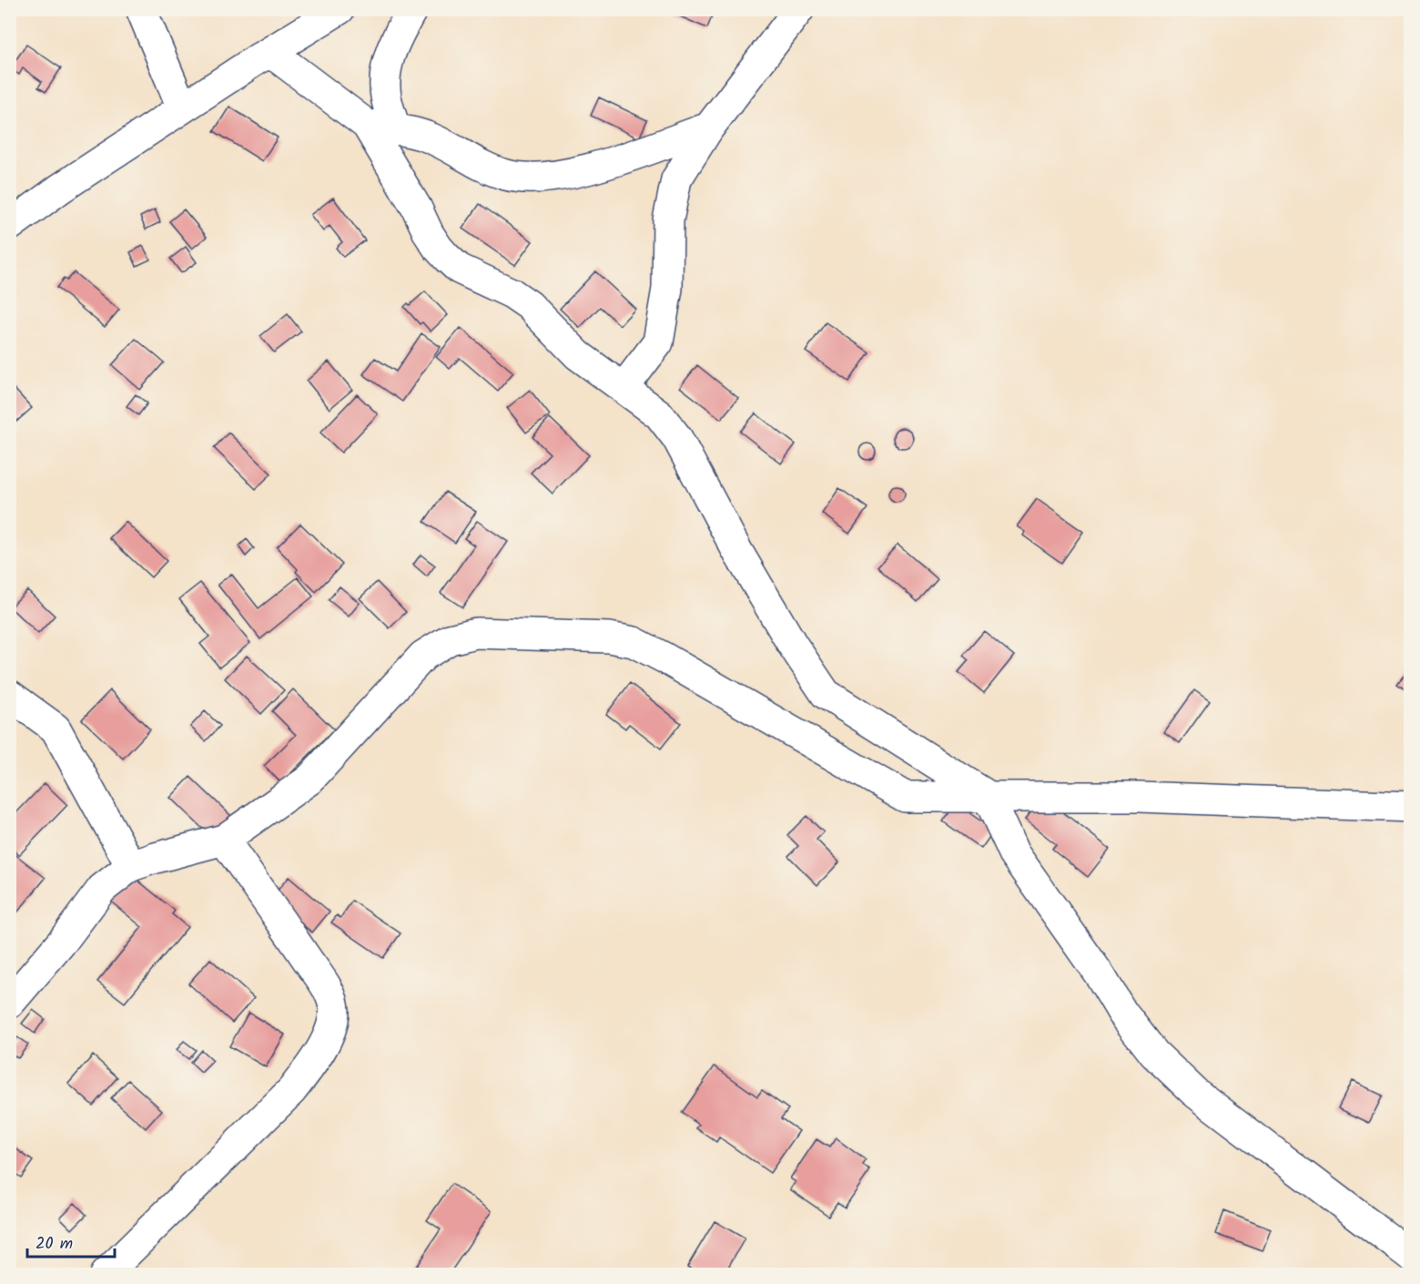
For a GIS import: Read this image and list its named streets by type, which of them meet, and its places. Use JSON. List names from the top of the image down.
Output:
{
  "scale_bar": "20 m"
}
